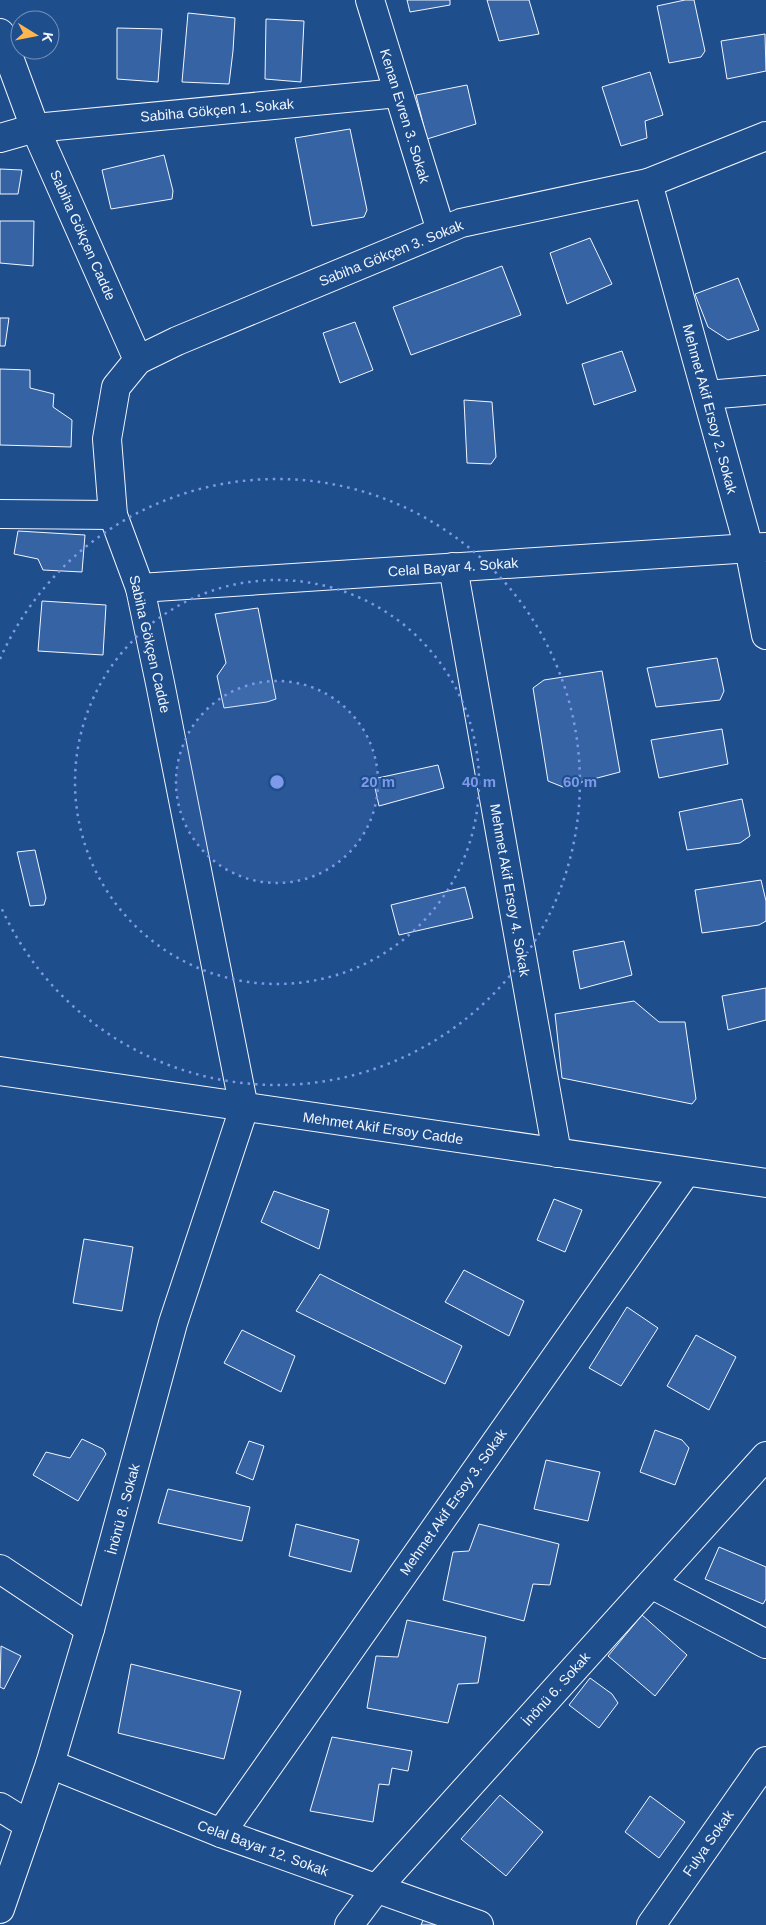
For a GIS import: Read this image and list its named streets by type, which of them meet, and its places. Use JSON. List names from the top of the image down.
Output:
{
  "streets": {
    "street": [
      "Sabiha Gökçen 1. Sokak",
      "Kenan Evren 3. Sokak",
      "Sabiha Gökçen Cadde",
      "Sabiha Gökçen 3. Sokak",
      "Mehmet Akif Ersoy 2. Sokak",
      "Celal Bayar 4. Sokak",
      "Mehmet Akif Ersoy 4. Sokak",
      "Mehmet Akif Ersoy Cadde",
      "Mehmet Akif Ersoy 3. Sokak",
      "İnönü 8. Sokak",
      "İnönü 6. Sokak",
      "Fulya Sokak",
      "Celal Bayar 12. Sokak"
    ]
  },
  "crossings": [
    ["Sabiha Gökçen 1. Sokak", "Kenan Evren 3. Sokak"],
    ["Sabiha Gökçen 1. Sokak", "Sabiha Gökçen Cadde"],
    ["Kenan Evren 3. Sokak", "Sabiha Gökçen 3. Sokak"],
    ["Sabiha Gökçen Cadde", "Sabiha Gökçen 3. Sokak"],
    ["Sabiha Gökçen Cadde", "Celal Bayar 4. Sokak"],
    ["Sabiha Gökçen Cadde", "Mehmet Akif Ersoy Cadde"],
    ["Sabiha Gökçen Cadde", "İnönü 8. Sokak"],
    ["Sabiha Gökçen 3. Sokak", "Mehmet Akif Ersoy 2. Sokak"],
    ["Mehmet Akif Ersoy 2. Sokak", "Celal Bayar 4. Sokak"],
    ["Celal Bayar 4. Sokak", "Mehmet Akif Ersoy 4. Sokak"],
    ["Mehmet Akif Ersoy 4. Sokak", "Mehmet Akif Ersoy Cadde"],
    ["Mehmet Akif Ersoy Cadde", "Mehmet Akif Ersoy 3. Sokak"],
    ["Mehmet Akif Ersoy Cadde", "İnönü 8. Sokak"],
    ["Mehmet Akif Ersoy 3. Sokak", "Celal Bayar 12. Sokak"],
    ["İnönü 8. Sokak", "Celal Bayar 12. Sokak"],
    ["İnönü 6. Sokak", "Celal Bayar 12. Sokak"]
  ],
  "north": "right",
  "rings": ["20 m", "40 m", "60 m"]
}
